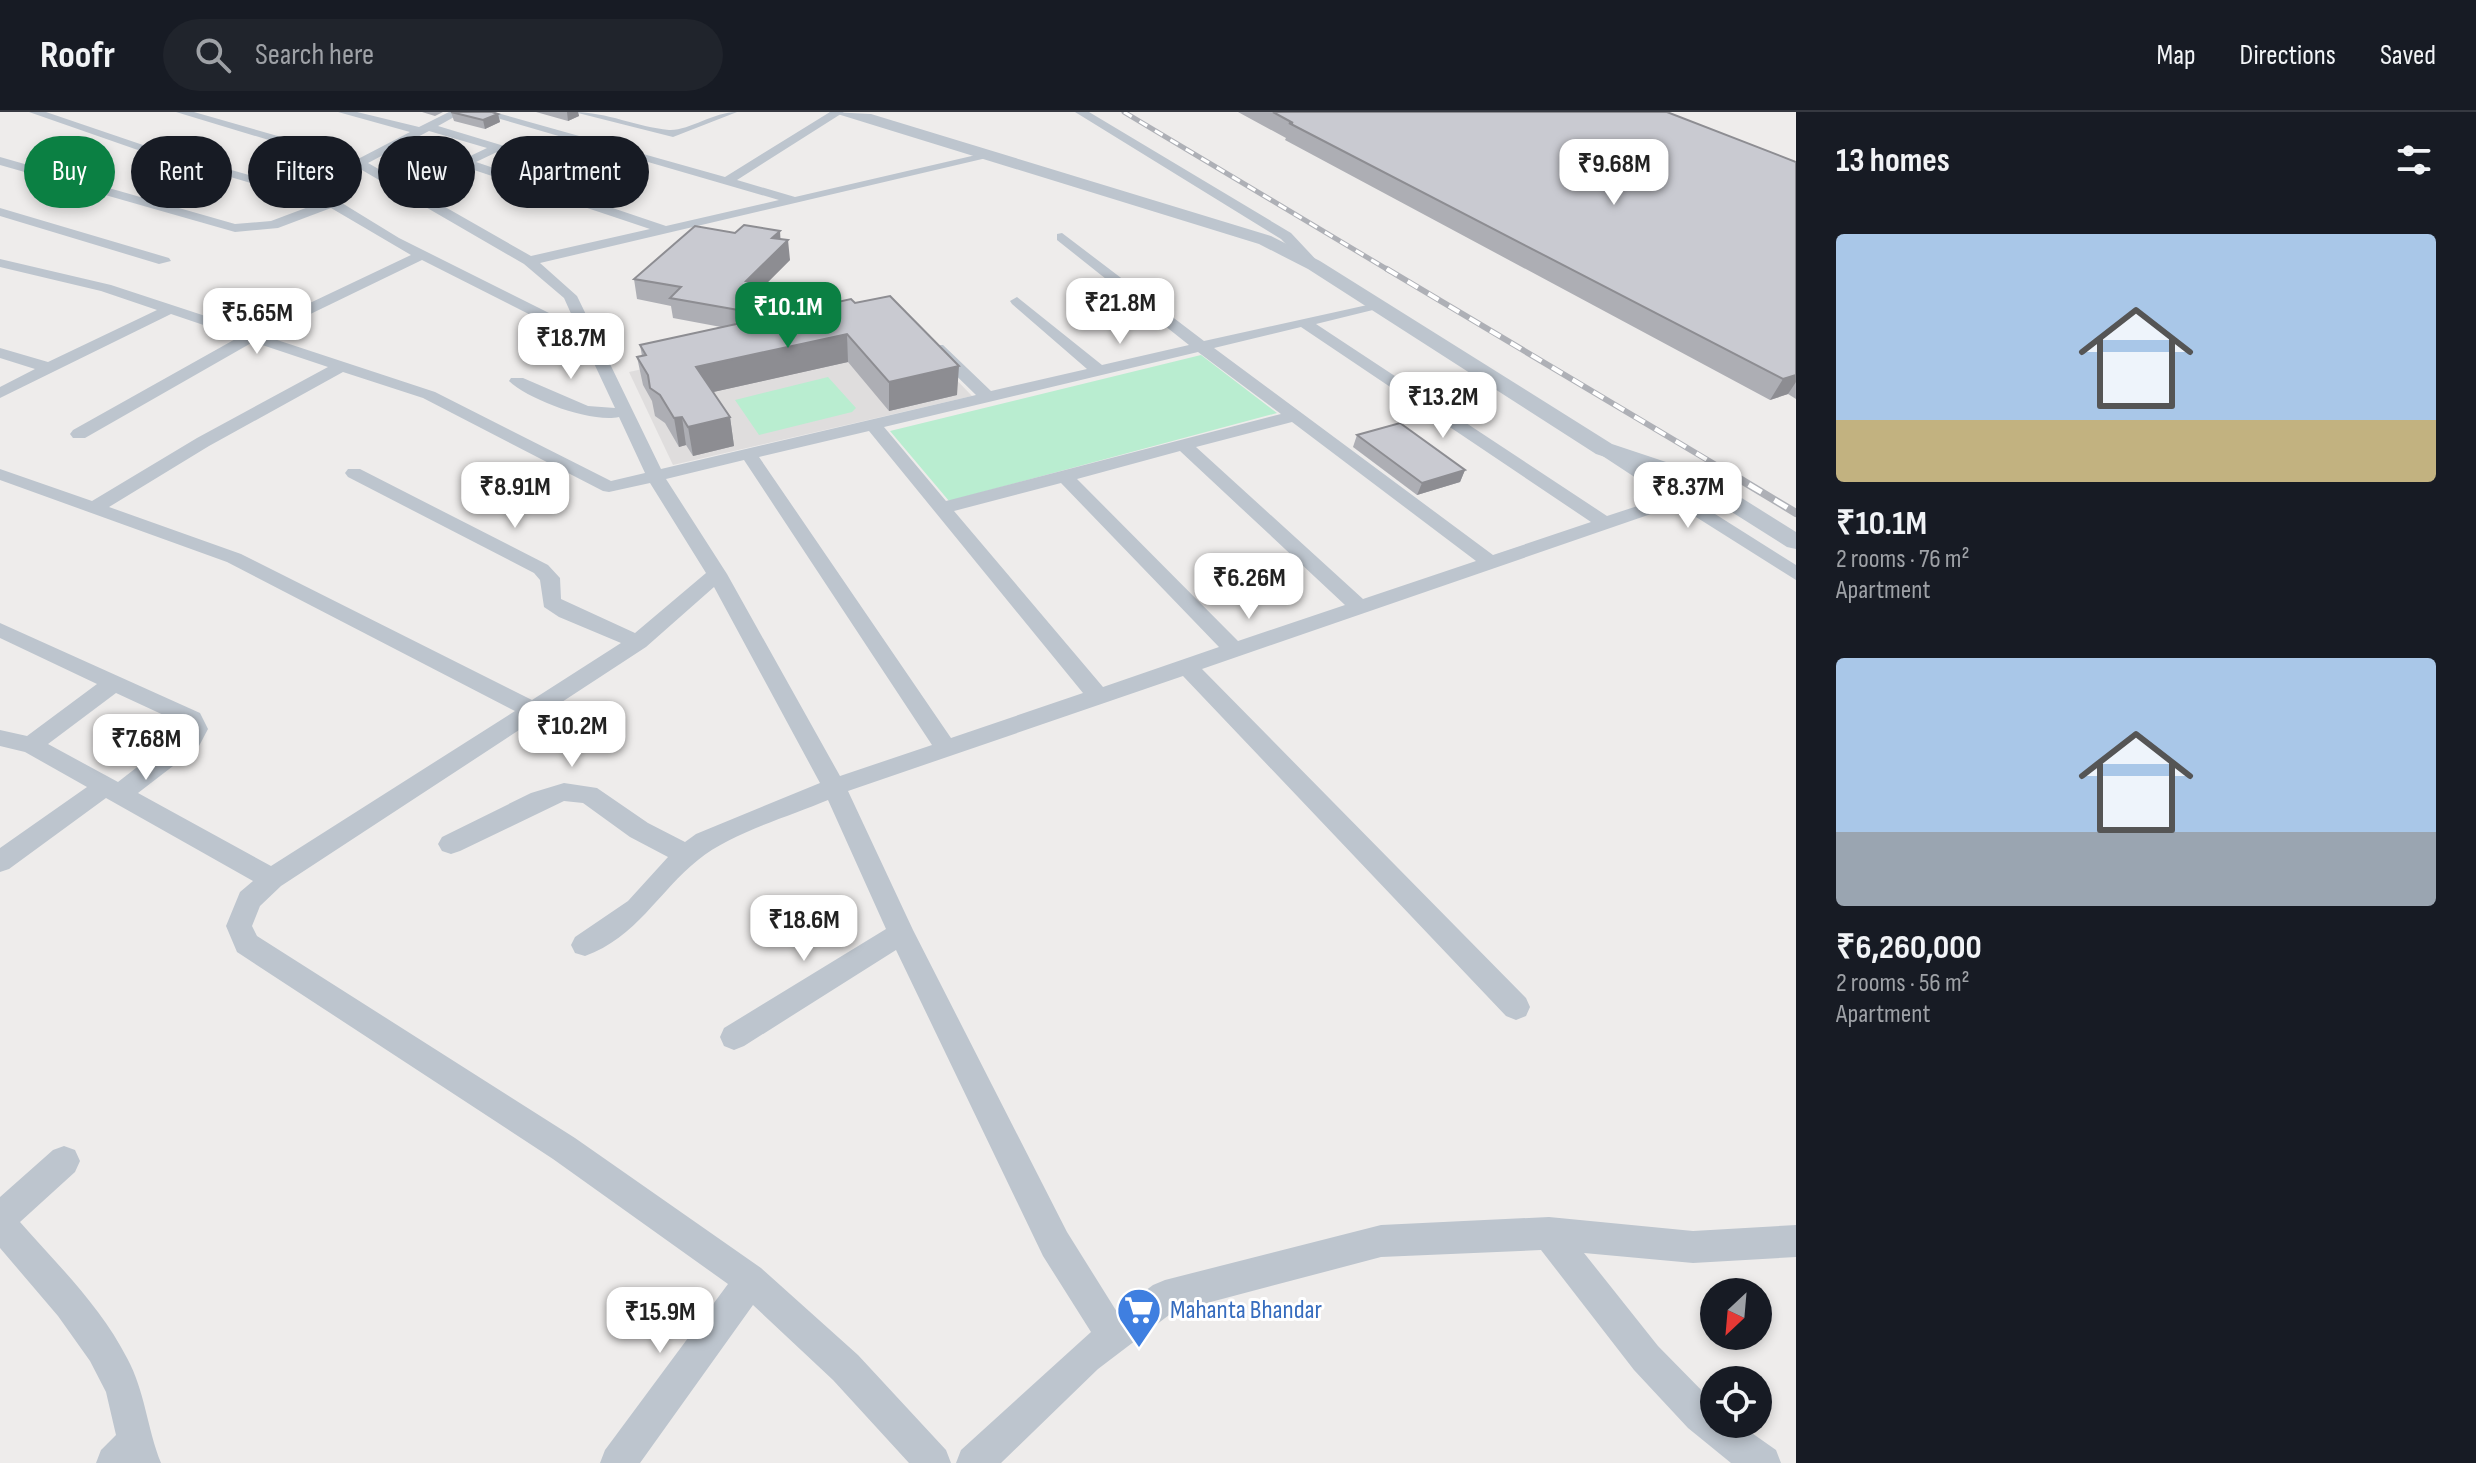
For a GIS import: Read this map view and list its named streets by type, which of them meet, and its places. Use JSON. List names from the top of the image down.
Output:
{
  "places": {
    "supermarket": ["Mahanta Bhandar"]
  },
  "north": "bottom left",
  "page": {
    "header": "Roofr",
    "search": "Search here",
    "nav": ["Map", "Directions", "Saved"],
    "heading": "13 homes",
    "chip": [
      "Buy",
      "Rent",
      "Filters",
      "New",
      "Apartment"
    ],
    "price": [
      "₹9.68M",
      "₹21.8M",
      "₹10.1M",
      "₹5.65M",
      "₹18.7M",
      "₹13.2M",
      "₹8.91M",
      "₹8.37M",
      "₹6.26M",
      "₹10.2M",
      "₹7.68M",
      "₹18.6M",
      "₹15.9M"
    ],
    "list": [
      {
        "name": "₹10.1M",
        "note": "2 rooms · 76 m² · Apartment"
      },
      {
        "name": "₹6,260,000",
        "note": "2 rooms · 56 m² · Apartment"
      }
    ]
  }
}
